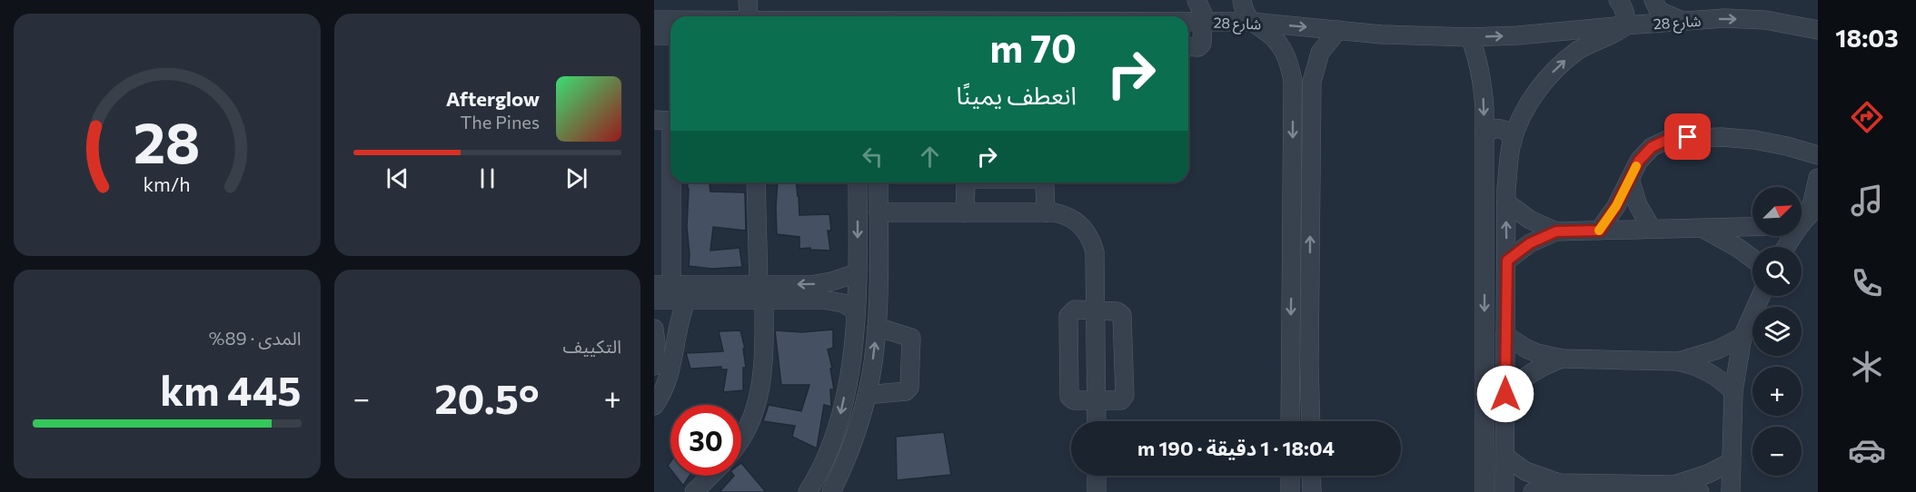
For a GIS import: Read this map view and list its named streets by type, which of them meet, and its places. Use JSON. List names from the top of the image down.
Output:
{
  "streets": {
    "street": ["شارع 28"]
  },
  "one_way": ["شارع 28"],
  "north": "top right",
  "page": {
    "tabs": "18:03",
    "turn": ["70 m", "انعطف يمينًا"],
    "song": ["Afterglow", "The Pines"],
    "map_buttons": ["+", "−"],
    "tile": [
      "التكييف",
      ["المدى · 89%", "445 km"]
    ],
    "heat": ["−", "20.5°", "+"],
    "limit": "30",
    "trip": "18:04 · 1 دقيقة · 190 m",
    "gauge": ["28", "km/h"]
  }
}
